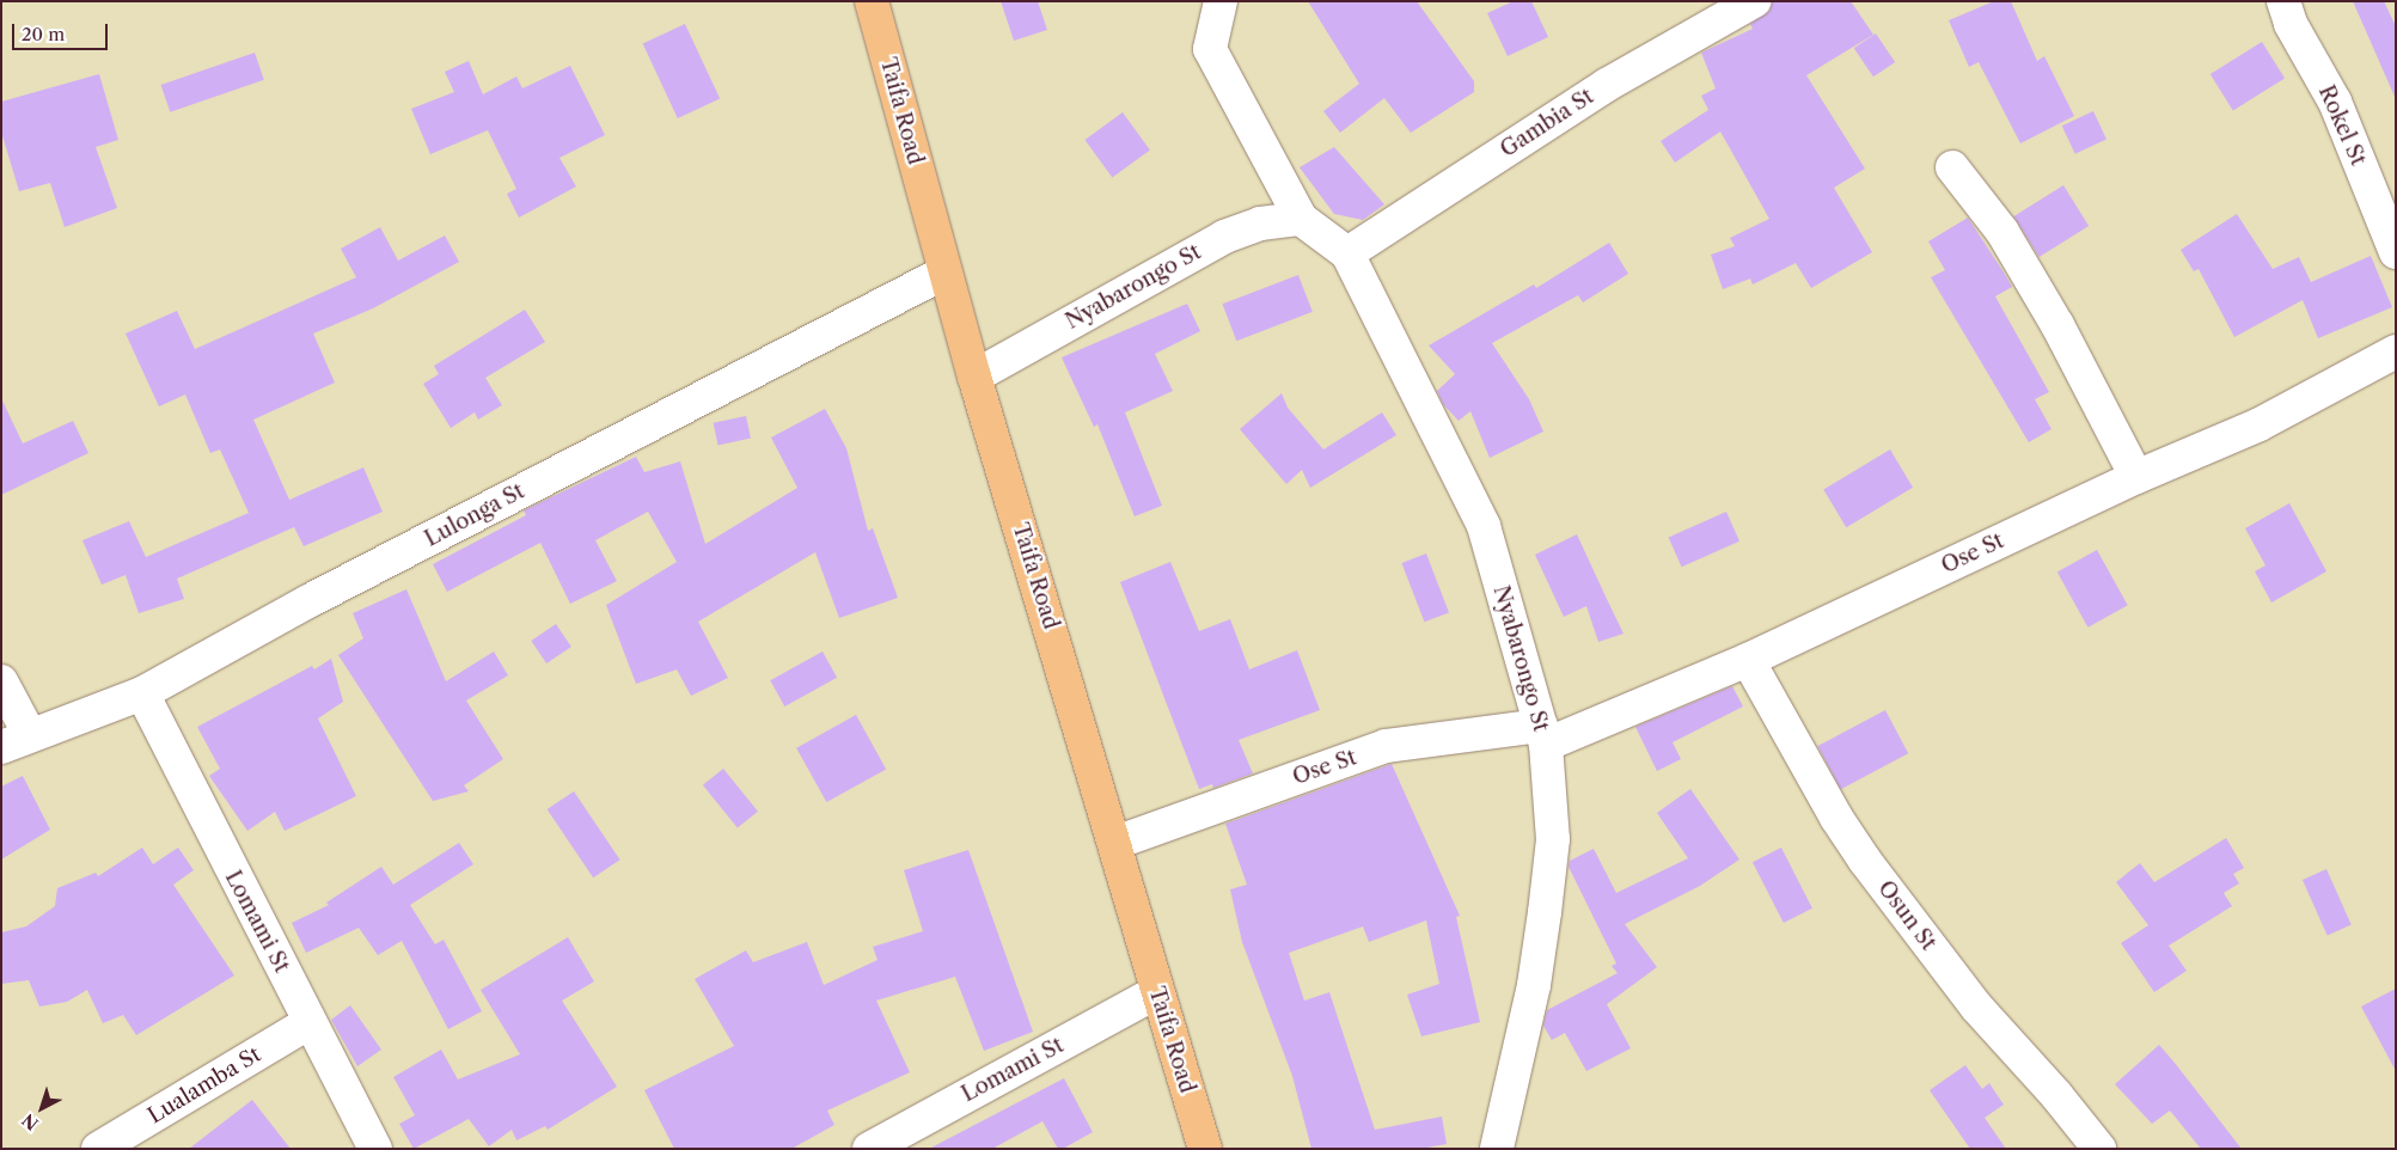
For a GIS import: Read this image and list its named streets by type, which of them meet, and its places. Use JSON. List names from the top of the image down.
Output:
{
  "streets": {
    "highway": ["Taifa Road"],
    "street": [
      "Gambia St",
      "Rokel St",
      "Nyabarongo St",
      "Lulonga St",
      "Ose St",
      "Osun St",
      "Lomami St",
      "Lualamba St"
    ]
  },
  "crossings": [
    ["Taifa Road", "Nyabarongo St"],
    ["Taifa Road", "Lulonga St"],
    ["Taifa Road", "Ose St"],
    ["Taifa Road", "Lomami St"],
    ["Gambia St", "Nyabarongo St"],
    ["Nyabarongo St", "Ose St"],
    ["Lulonga St", "Lomami St"],
    ["Ose St", "Osun St"],
    ["Lomami St", "Lualamba St"]
  ],
  "scale_bar": "20 m",
  "north": "bottom left"
}
